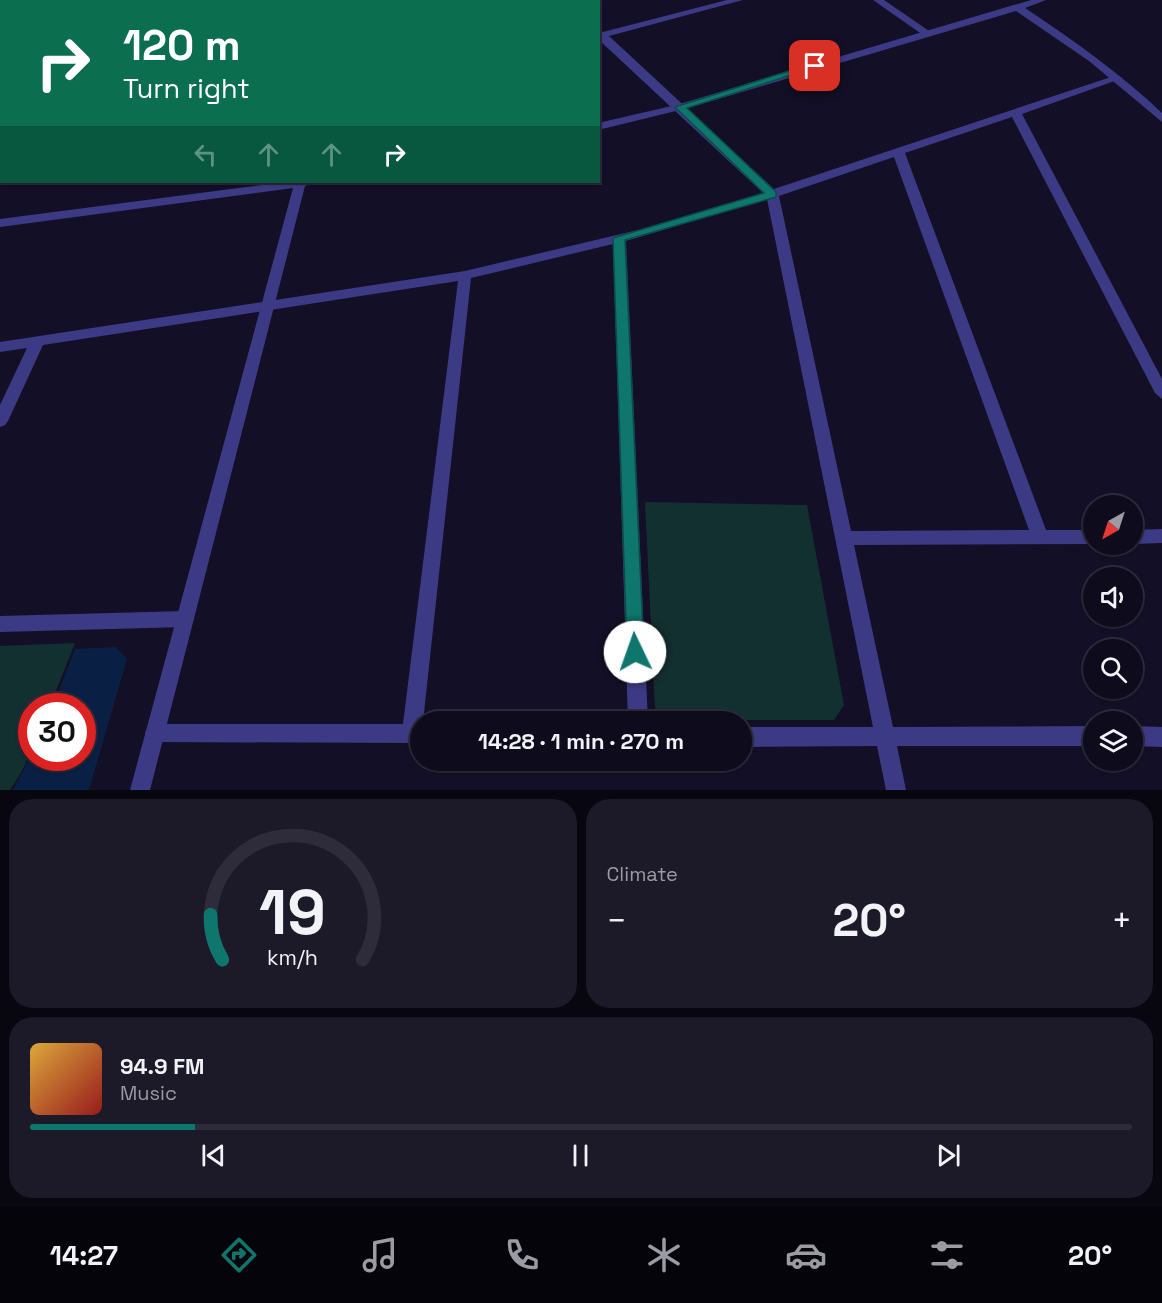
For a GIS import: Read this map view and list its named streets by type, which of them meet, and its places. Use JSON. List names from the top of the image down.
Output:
{
  "north": "bottom left",
  "page": {
    "turn": ["120 m", "Turn right"],
    "limit": "30",
    "trip": "14:28 · 1 min · 270 m",
    "tile": "Climate",
    "heat": ["−", "20°", "+"],
    "song": ["94.9 FM", "Music"],
    "tabs": ["14:27", "20°"],
    "gauge": ["19", "km/h"]
  }
}
